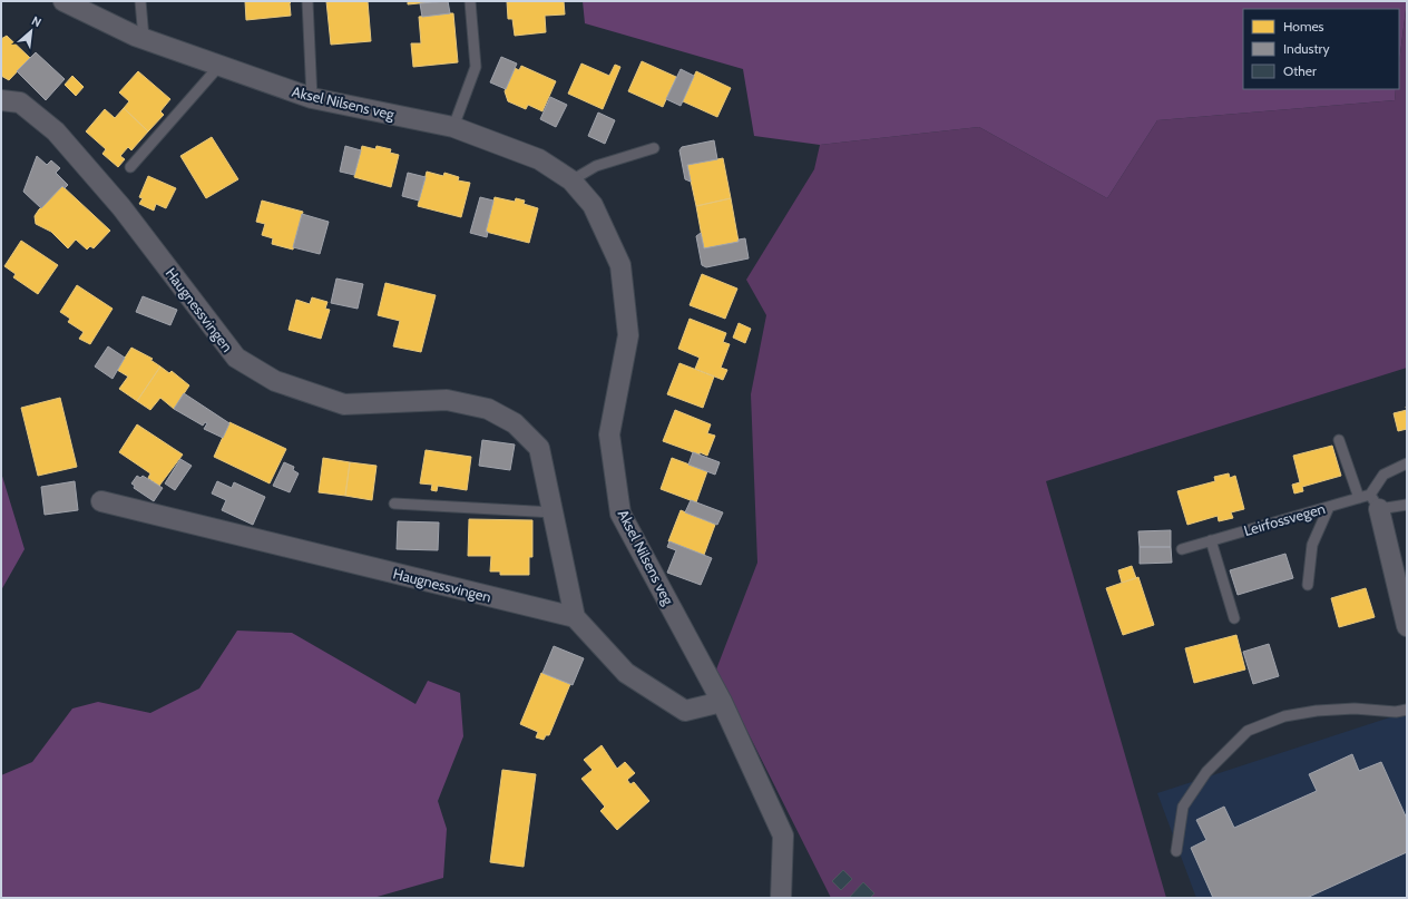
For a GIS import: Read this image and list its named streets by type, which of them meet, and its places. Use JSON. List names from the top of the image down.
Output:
{
  "streets": {
    "street": ["Aksel Nilsens veg", "Haugnessvingen"],
    "lane": ["Leirfossvegen"]
  },
  "legend": ["Homes", "Industry", "Other"],
  "north": "top right"
}
